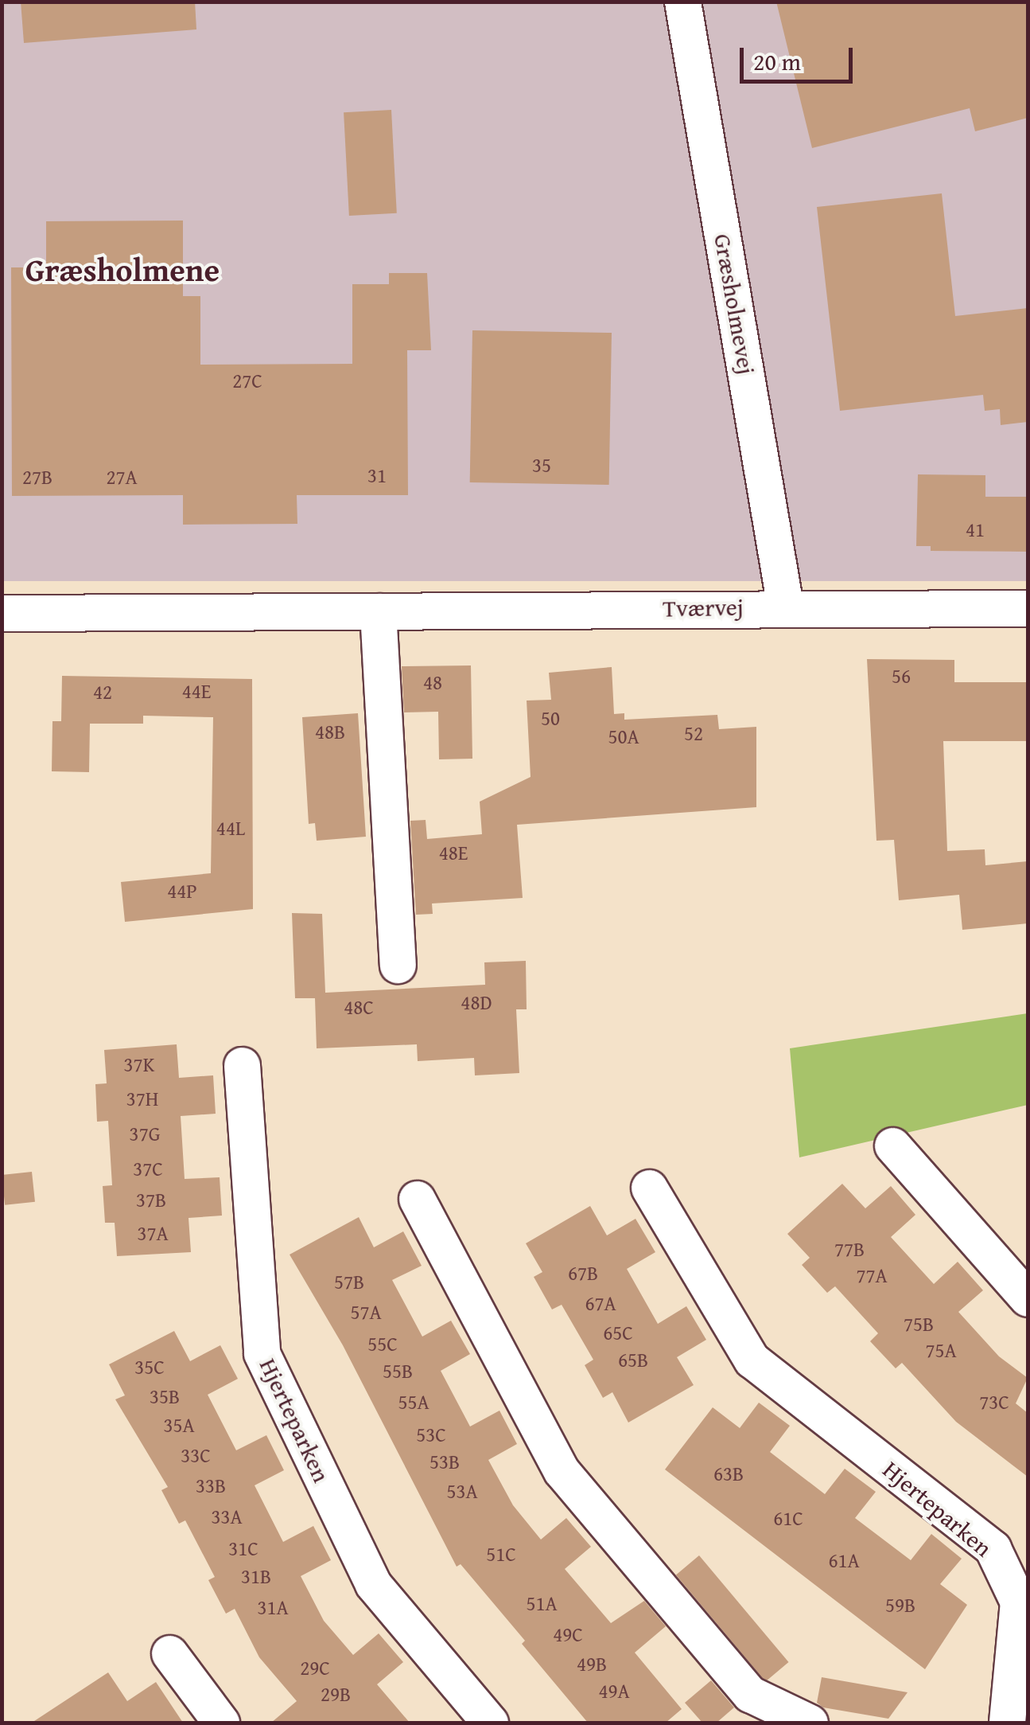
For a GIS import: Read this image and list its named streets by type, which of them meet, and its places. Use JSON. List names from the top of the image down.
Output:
{
  "streets": {
    "street": ["Græsholmevej", "Tværvej", "Hjerteparken"]
  },
  "crossings": [
    ["Græsholmevej", "Tværvej"]
  ],
  "districts": ["Græsholmene"],
  "house_numbers": [
    "27C",
    "35",
    "31",
    "27B",
    "27A",
    "41",
    "56",
    "48",
    "44E",
    "42",
    "50",
    "48B",
    "52",
    "50A",
    "44L",
    "48E",
    "44P",
    "48D",
    "48C",
    "37K",
    "37H",
    "37G",
    "37C",
    "37B",
    "37A",
    "77B",
    "67B",
    "77A",
    "57B",
    "67A",
    "57A",
    "75B",
    "65C",
    "55C",
    "75A",
    "65B",
    "35C",
    "55B",
    "35B",
    "55A",
    "73C",
    "35A",
    "53C",
    "33C",
    "53B",
    "63B",
    "33B",
    "53A",
    "33A",
    "61C",
    "31C",
    "51C",
    "61A",
    "31B",
    "51A",
    "59B",
    "31A",
    "49C",
    "49B",
    "29C",
    "49A",
    "29B"
  ],
  "scale_bar": "20 m"
}
